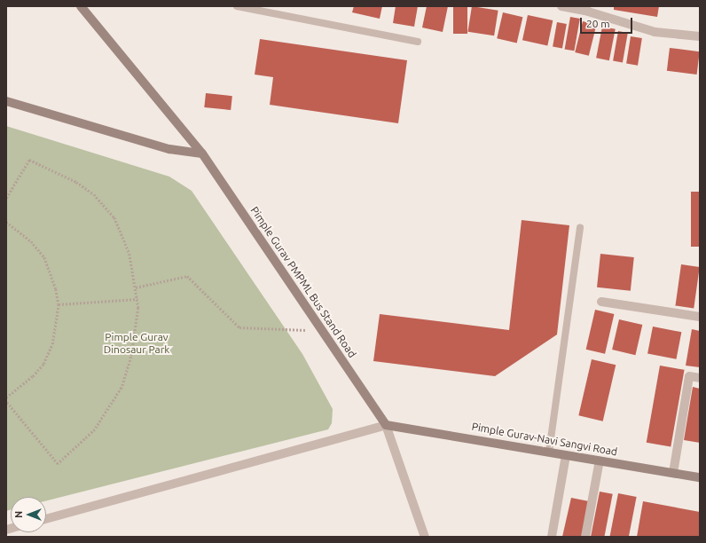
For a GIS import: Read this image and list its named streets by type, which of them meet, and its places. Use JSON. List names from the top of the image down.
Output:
{
  "streets": {
    "street": ["Pimple Gurav PMPML Bus Stand Road", "Pimple Gurav-Navi Sangvi Road"]
  },
  "crossings": [
    ["Pimple Gurav PMPML Bus Stand Road", "Pimple Gurav-Navi Sangvi Road"]
  ],
  "parks": ["Pimple Gurav Dinosaur Park"],
  "scale_bar": "20 m",
  "north": "left"
}
